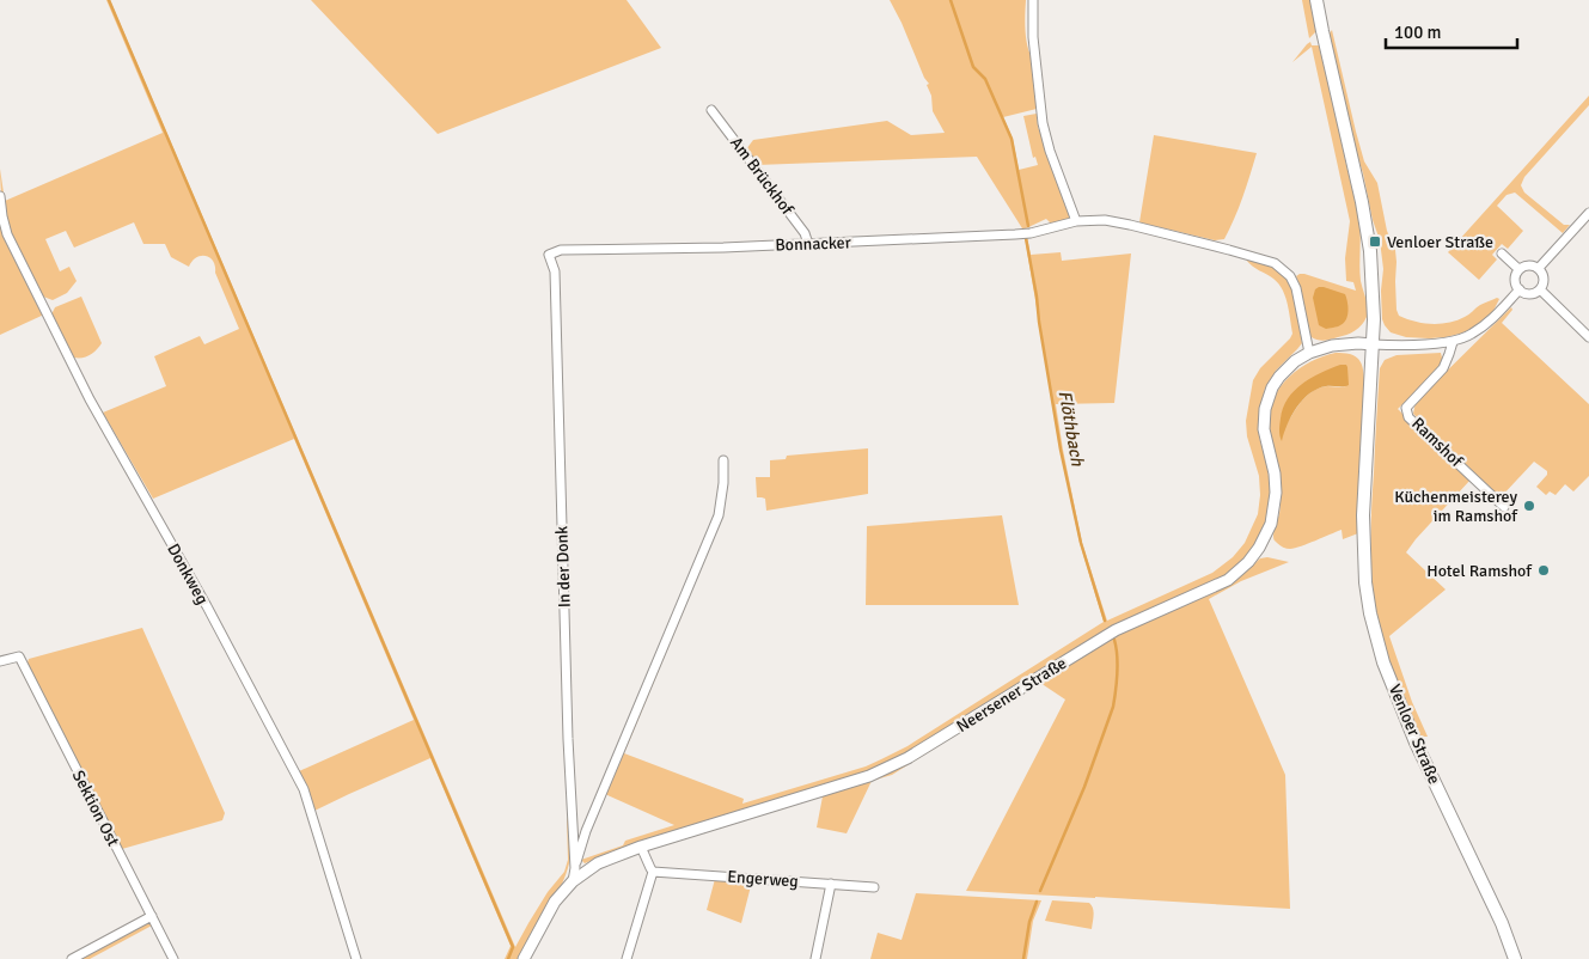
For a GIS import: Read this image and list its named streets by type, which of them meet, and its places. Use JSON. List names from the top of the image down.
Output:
{
  "streets": {
    "main road": ["Venloer Straße"],
    "street": [
      "Am Brückhof",
      "Bonnacker",
      "Ramshof",
      "In der Donk",
      "Donkweg",
      "Neersener Straße",
      "Sektion Ost",
      "Engerweg"
    ]
  },
  "crossings": [
    ["Am Brückhof", "Bonnacker"],
    ["Bonnacker", "In der Donk"],
    ["Bonnacker", "Neersener Straße"],
    ["In der Donk", "Neersener Straße"],
    ["Neersener Straße", "Venloer Straße"]
  ],
  "water": ["Flöthbach"],
  "places": {
    "transit": ["Venloer Straße"],
    "other": ["Küchenmeisterey im Ramshof", "Hotel Ramshof"]
  },
  "scale_bar": "100 m"
}
